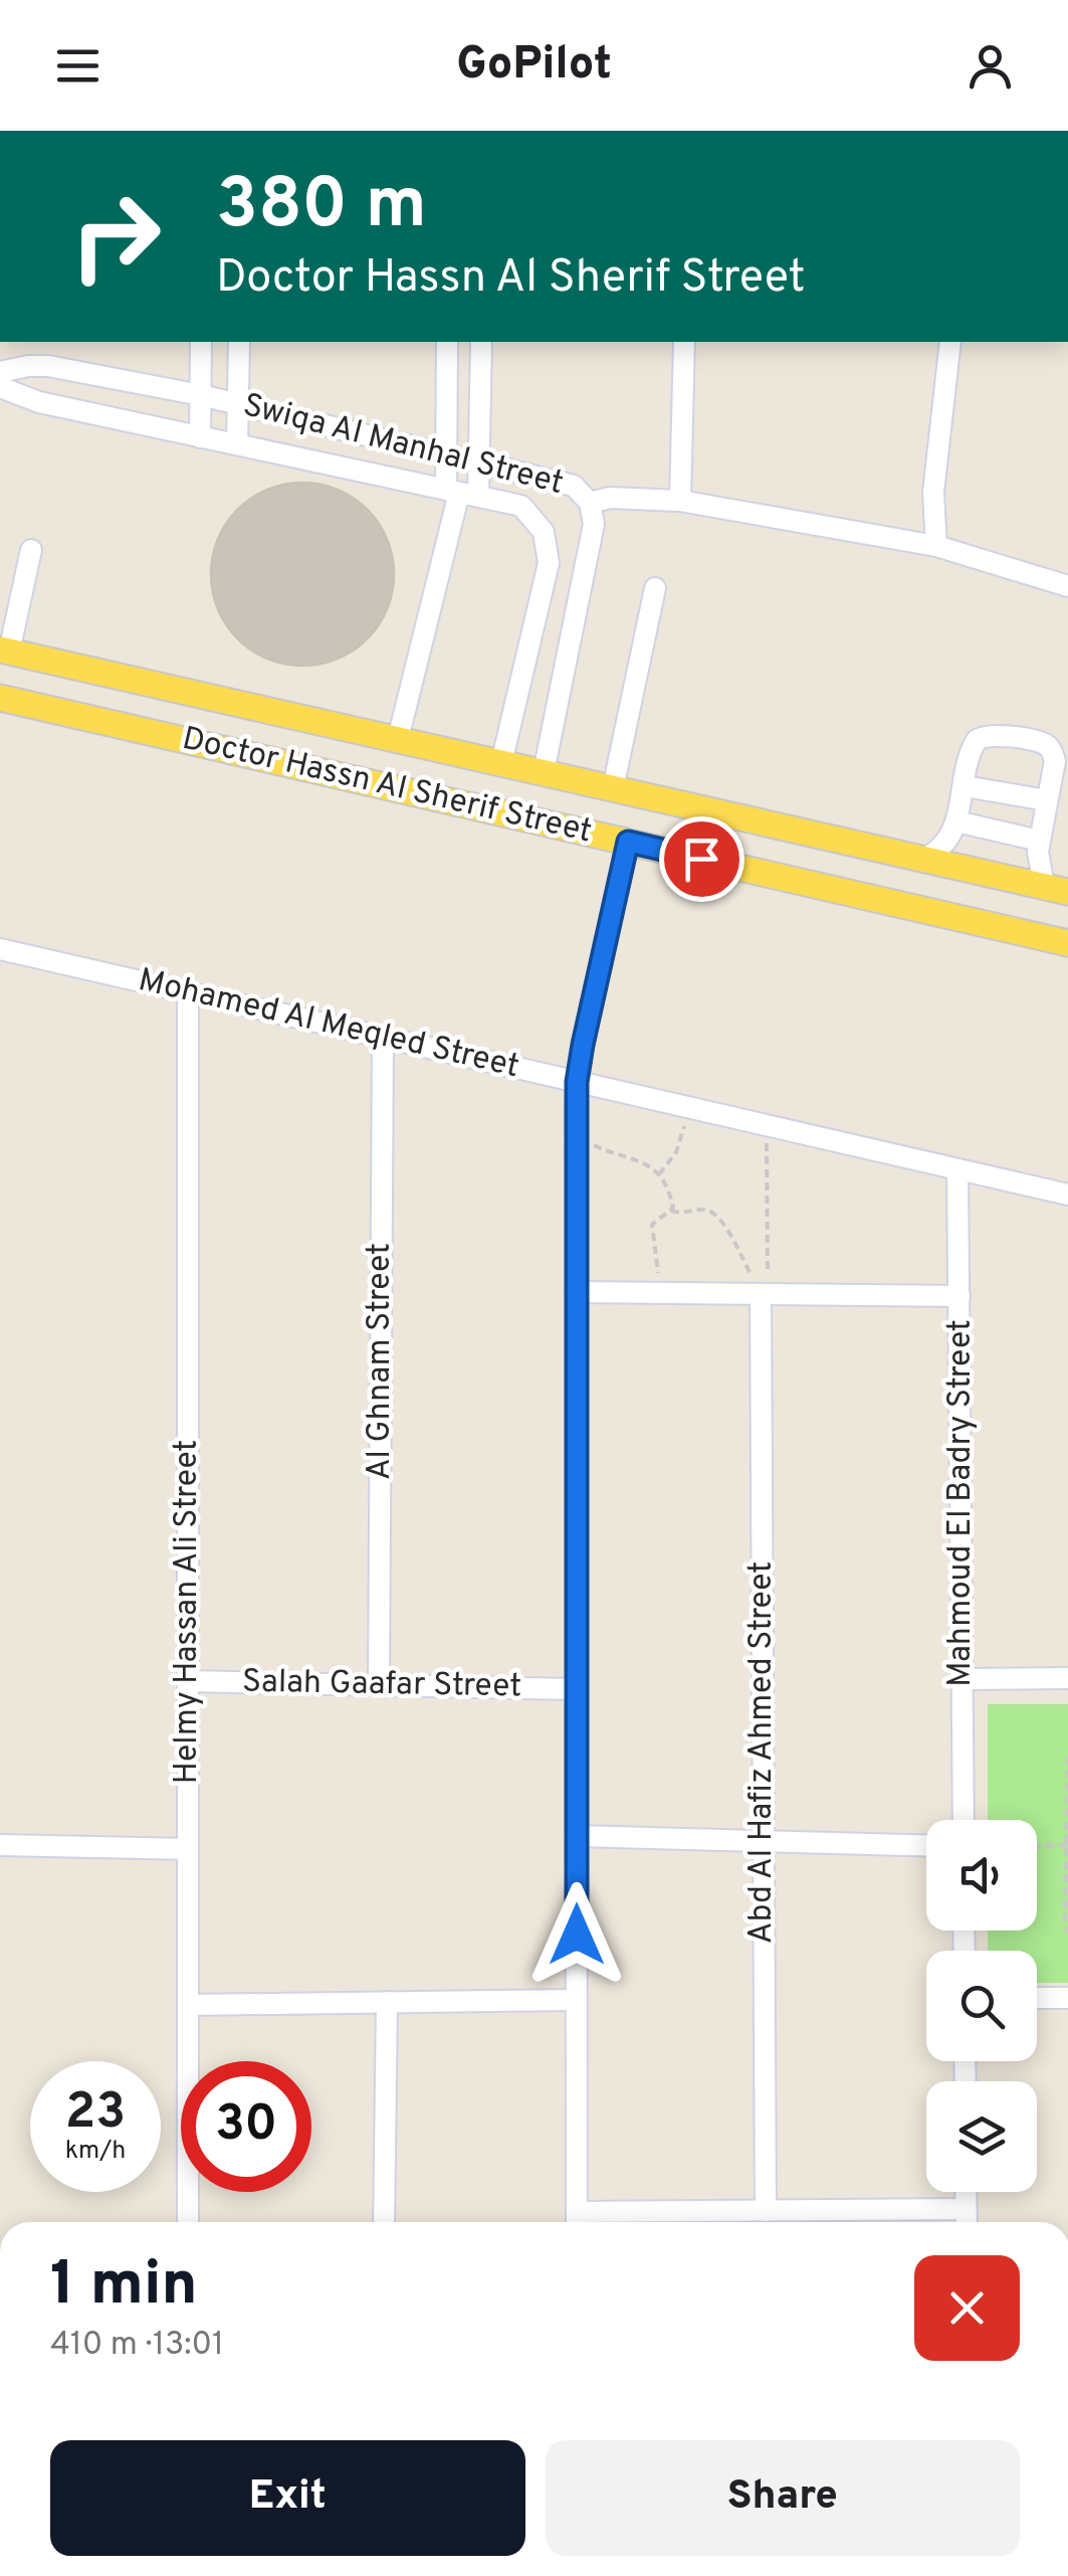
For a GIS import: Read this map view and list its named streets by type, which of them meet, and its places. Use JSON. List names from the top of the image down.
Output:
{
  "streets": {
    "main road": ["Doctor Hassn Al Sherif Street"],
    "street": [
      "Swiqa Al Manhal Street",
      "Mohamed Al Meqled Street",
      "Al Ghnam Street",
      "Mahmoud El Badry Street",
      "Helmy Hassan Ali Street",
      "Salah Gaafar Street",
      "Abd Al Hafiz Ahmed Street"
    ]
  },
  "crossings": [
    ["Swiqa Al Manhal Street", "Doctor Hassn Al Sherif Street"],
    ["Mohamed Al Meqled Street", "Al Ghnam Street"],
    ["Mohamed Al Meqled Street", "Mahmoud El Badry Street"],
    ["Mohamed Al Meqled Street", "Helmy Hassan Ali Street"],
    ["Al Ghnam Street", "Salah Gaafar Street"],
    ["Helmy Hassan Ali Street", "Salah Gaafar Street"]
  ],
  "page": {
    "header": "GoPilot",
    "turn": ["380 m", "Doctor Hassn Al Sherif Street"],
    "speed": "23 km/h",
    "limit": "30",
    "heading": ["1 min", "410 m · 13:01"],
    "buttons": ["Exit", "Share"]
  }
}
